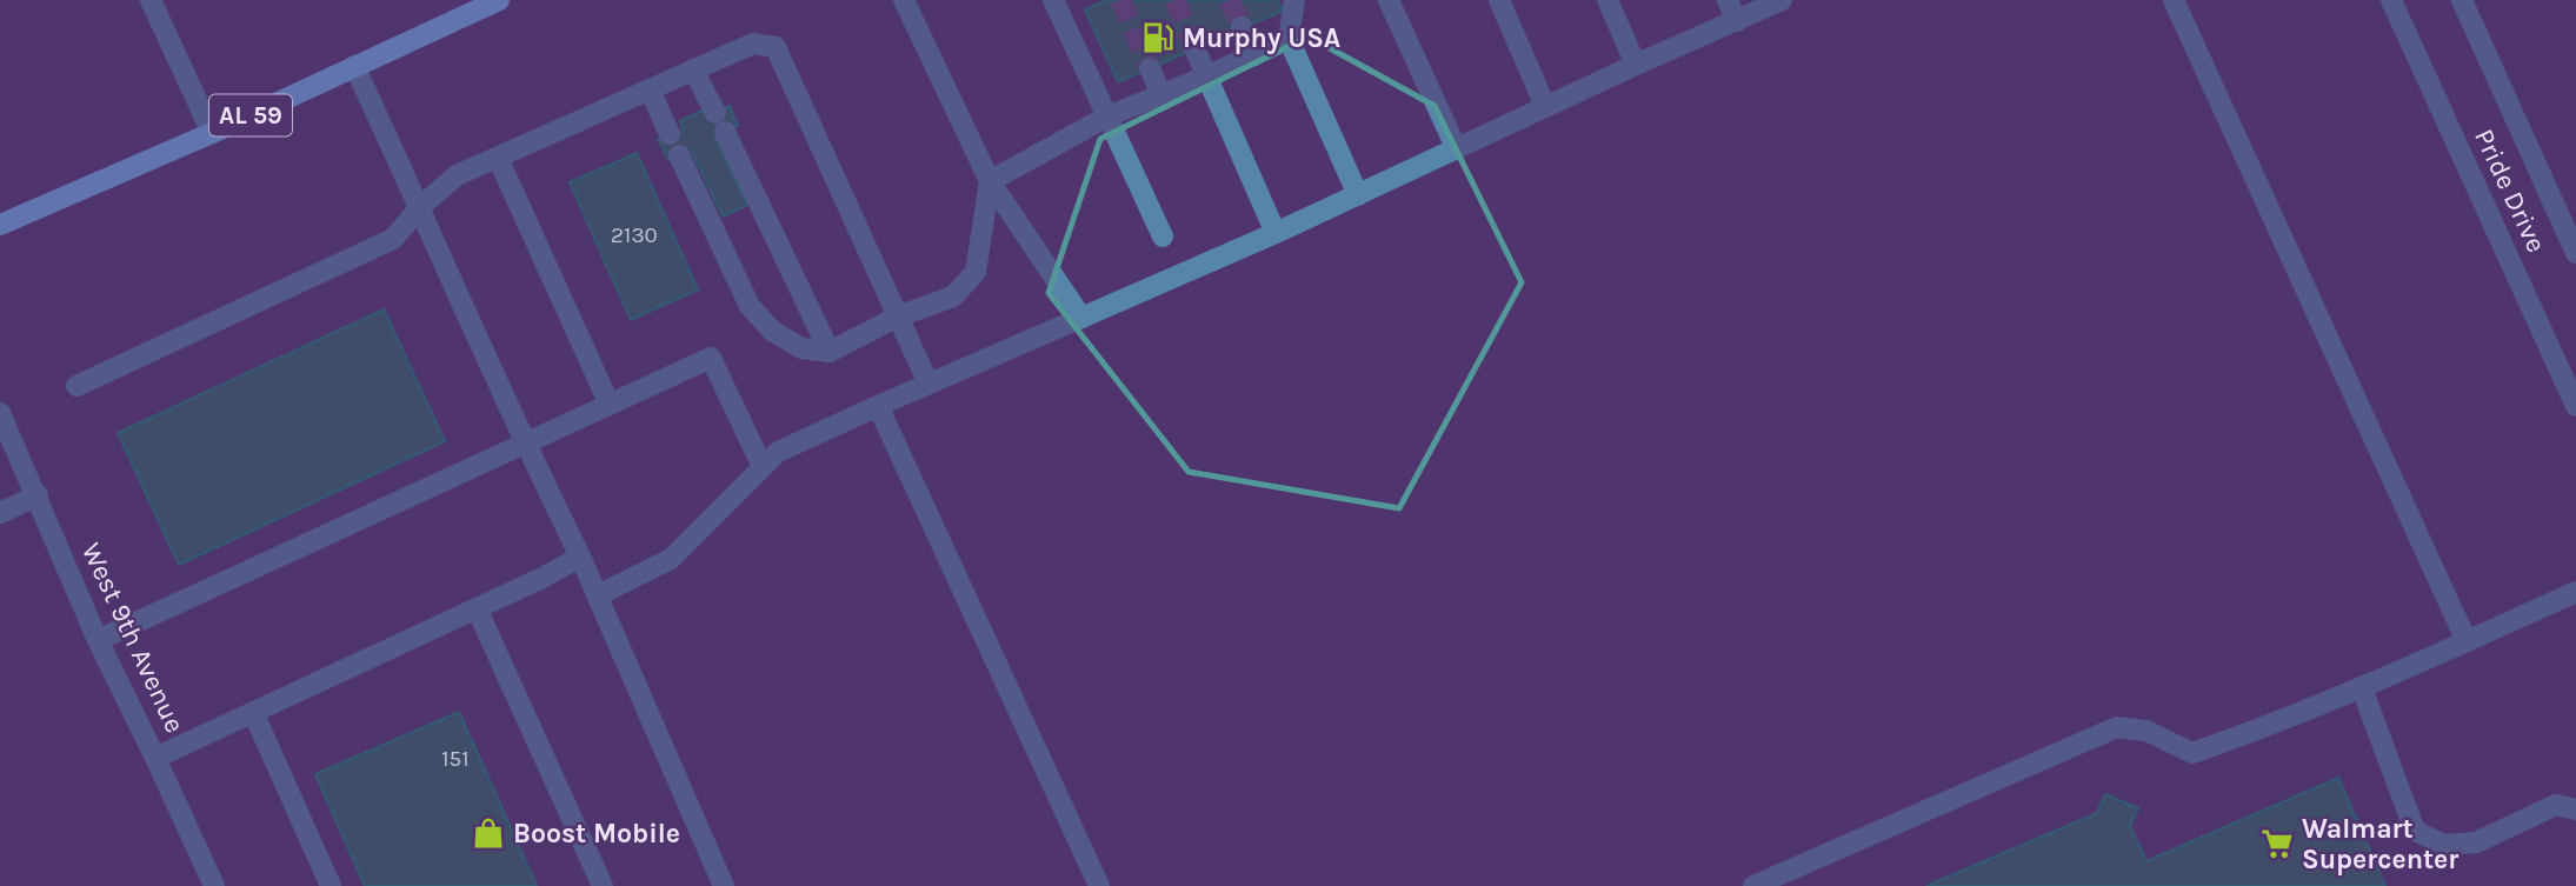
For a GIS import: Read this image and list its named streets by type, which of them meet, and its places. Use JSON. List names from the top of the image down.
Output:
{
  "streets": {
    "main road": ["AL 59"],
    "street": ["Pride Drive", "West 9th Avenue"]
  },
  "places": {
    "fuel station": ["Murphy USA"],
    "shop": ["Boost Mobile"],
    "supermarket": ["Walmart Supercenter"]
  },
  "house_numbers": ["2130", "151"]
}
